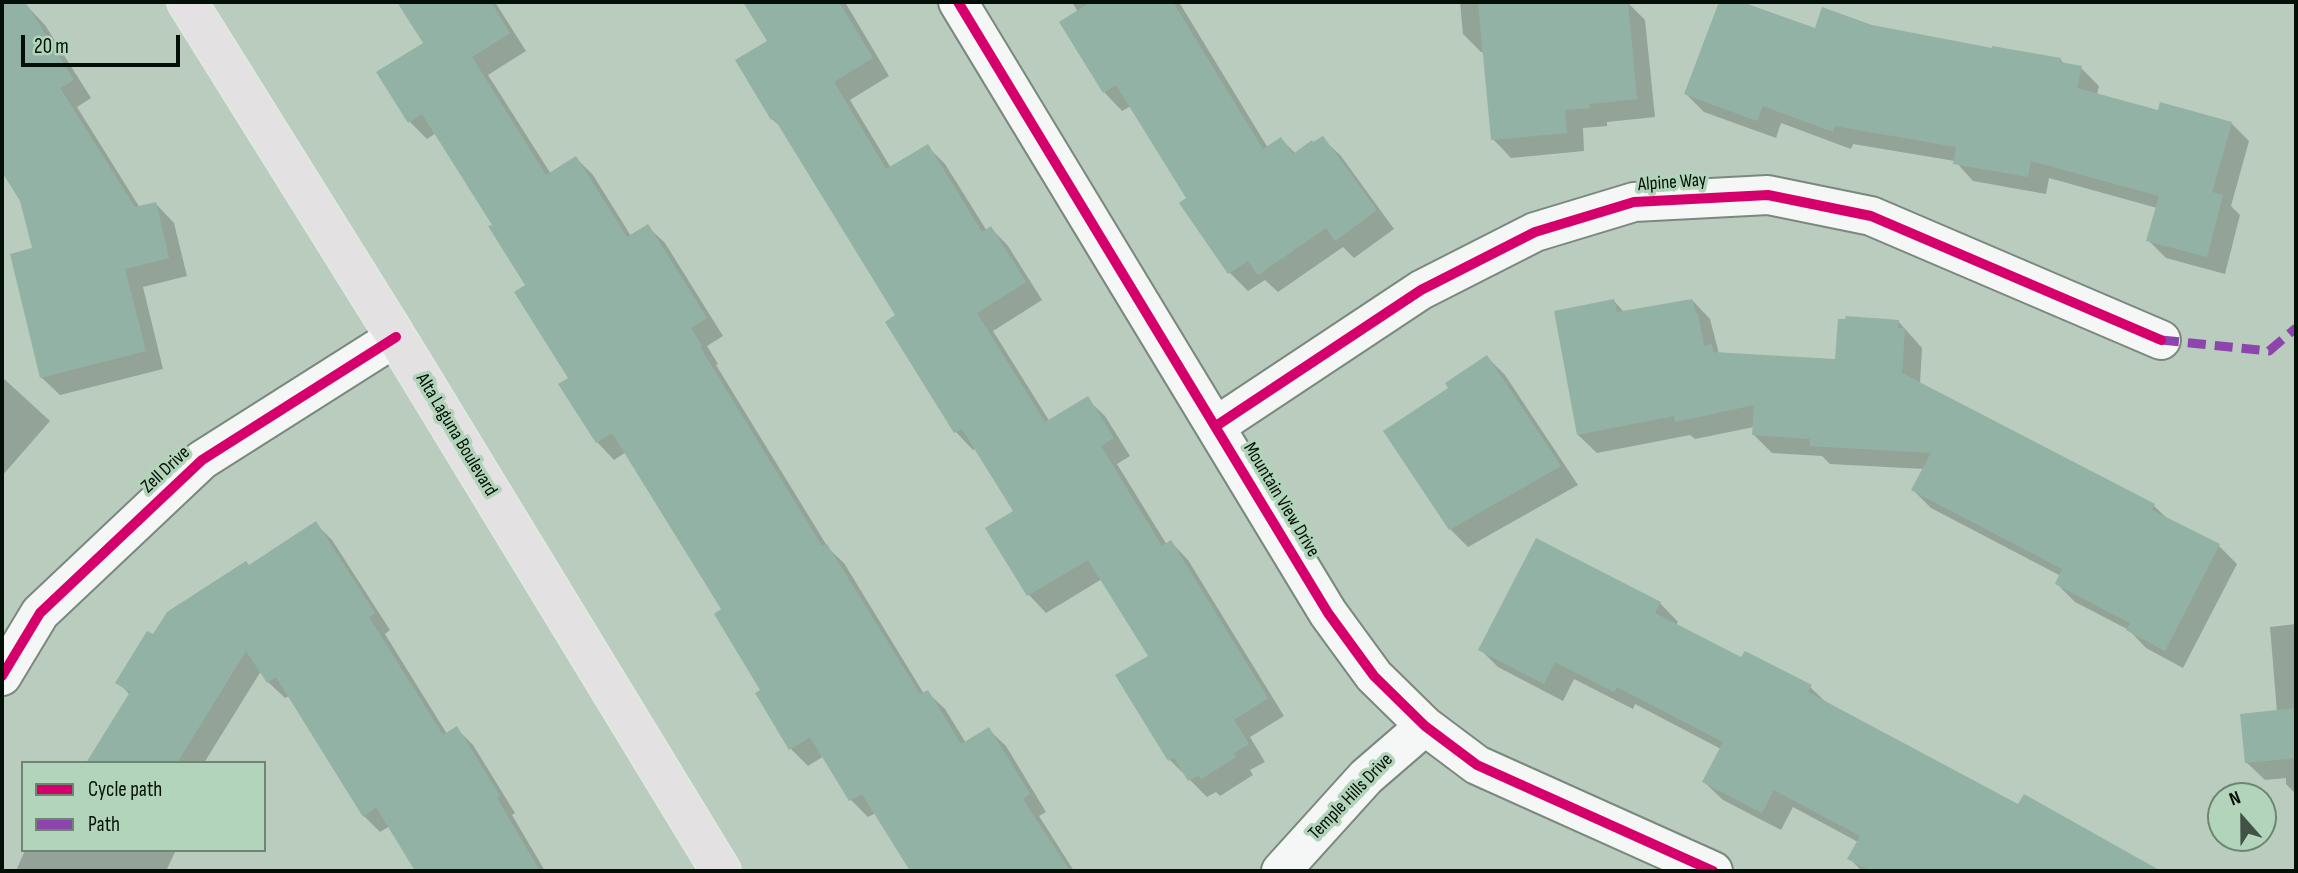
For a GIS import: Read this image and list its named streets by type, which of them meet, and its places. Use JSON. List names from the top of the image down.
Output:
{
  "streets": {
    "main road": ["Alta Laguna Boulevard"],
    "street": [
      "Alpine Way",
      "Zell Drive",
      "Mountain View Drive",
      "Temple Hills Drive"
    ]
  },
  "crossings": [
    ["Alpine Way", "Mountain View Drive"],
    ["Alta Laguna Boulevard", "Zell Drive"],
    ["Mountain View Drive", "Temple Hills Drive"]
  ],
  "legend": ["Cycle path", "Path"],
  "scale_bar": "20 m",
  "north": "top"
}
